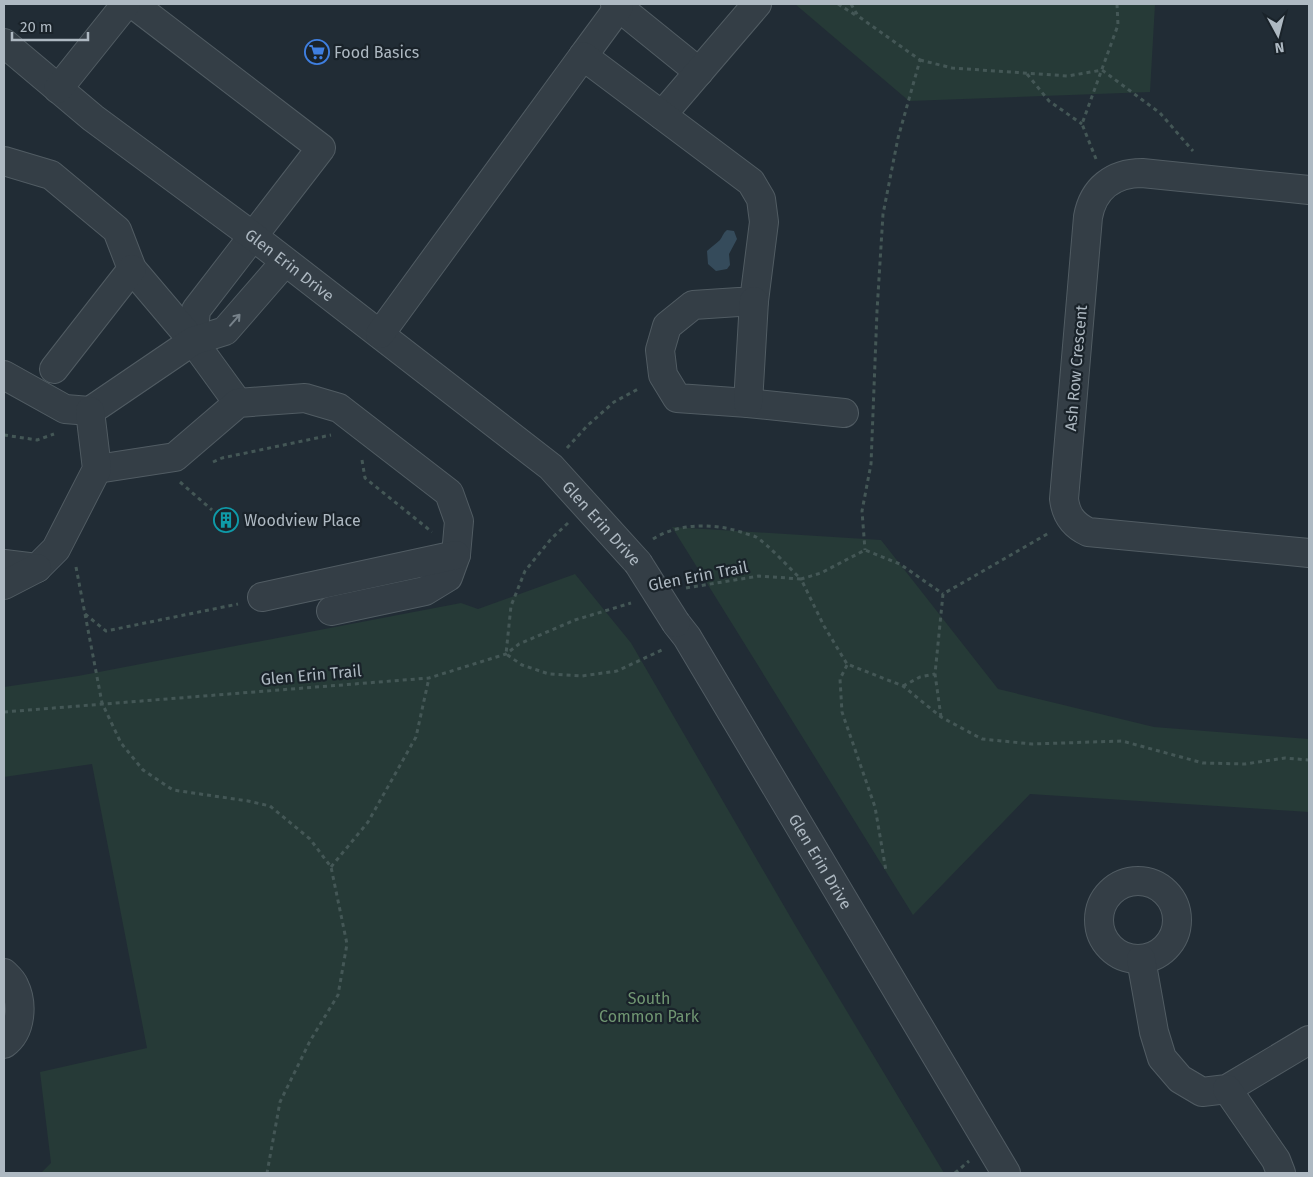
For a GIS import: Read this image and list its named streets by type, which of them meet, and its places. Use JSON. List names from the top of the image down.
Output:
{
  "streets": {
    "street": ["Glen Erin Drive", "Ash Row Crescent"],
    "path": ["Glen Erin Trail"]
  },
  "parks": ["South Common Park"],
  "places": {
    "supermarket": ["Food Basics"],
    "building": ["Woodview Place"]
  },
  "scale_bar": "20 m",
  "north": "bottom"
}
